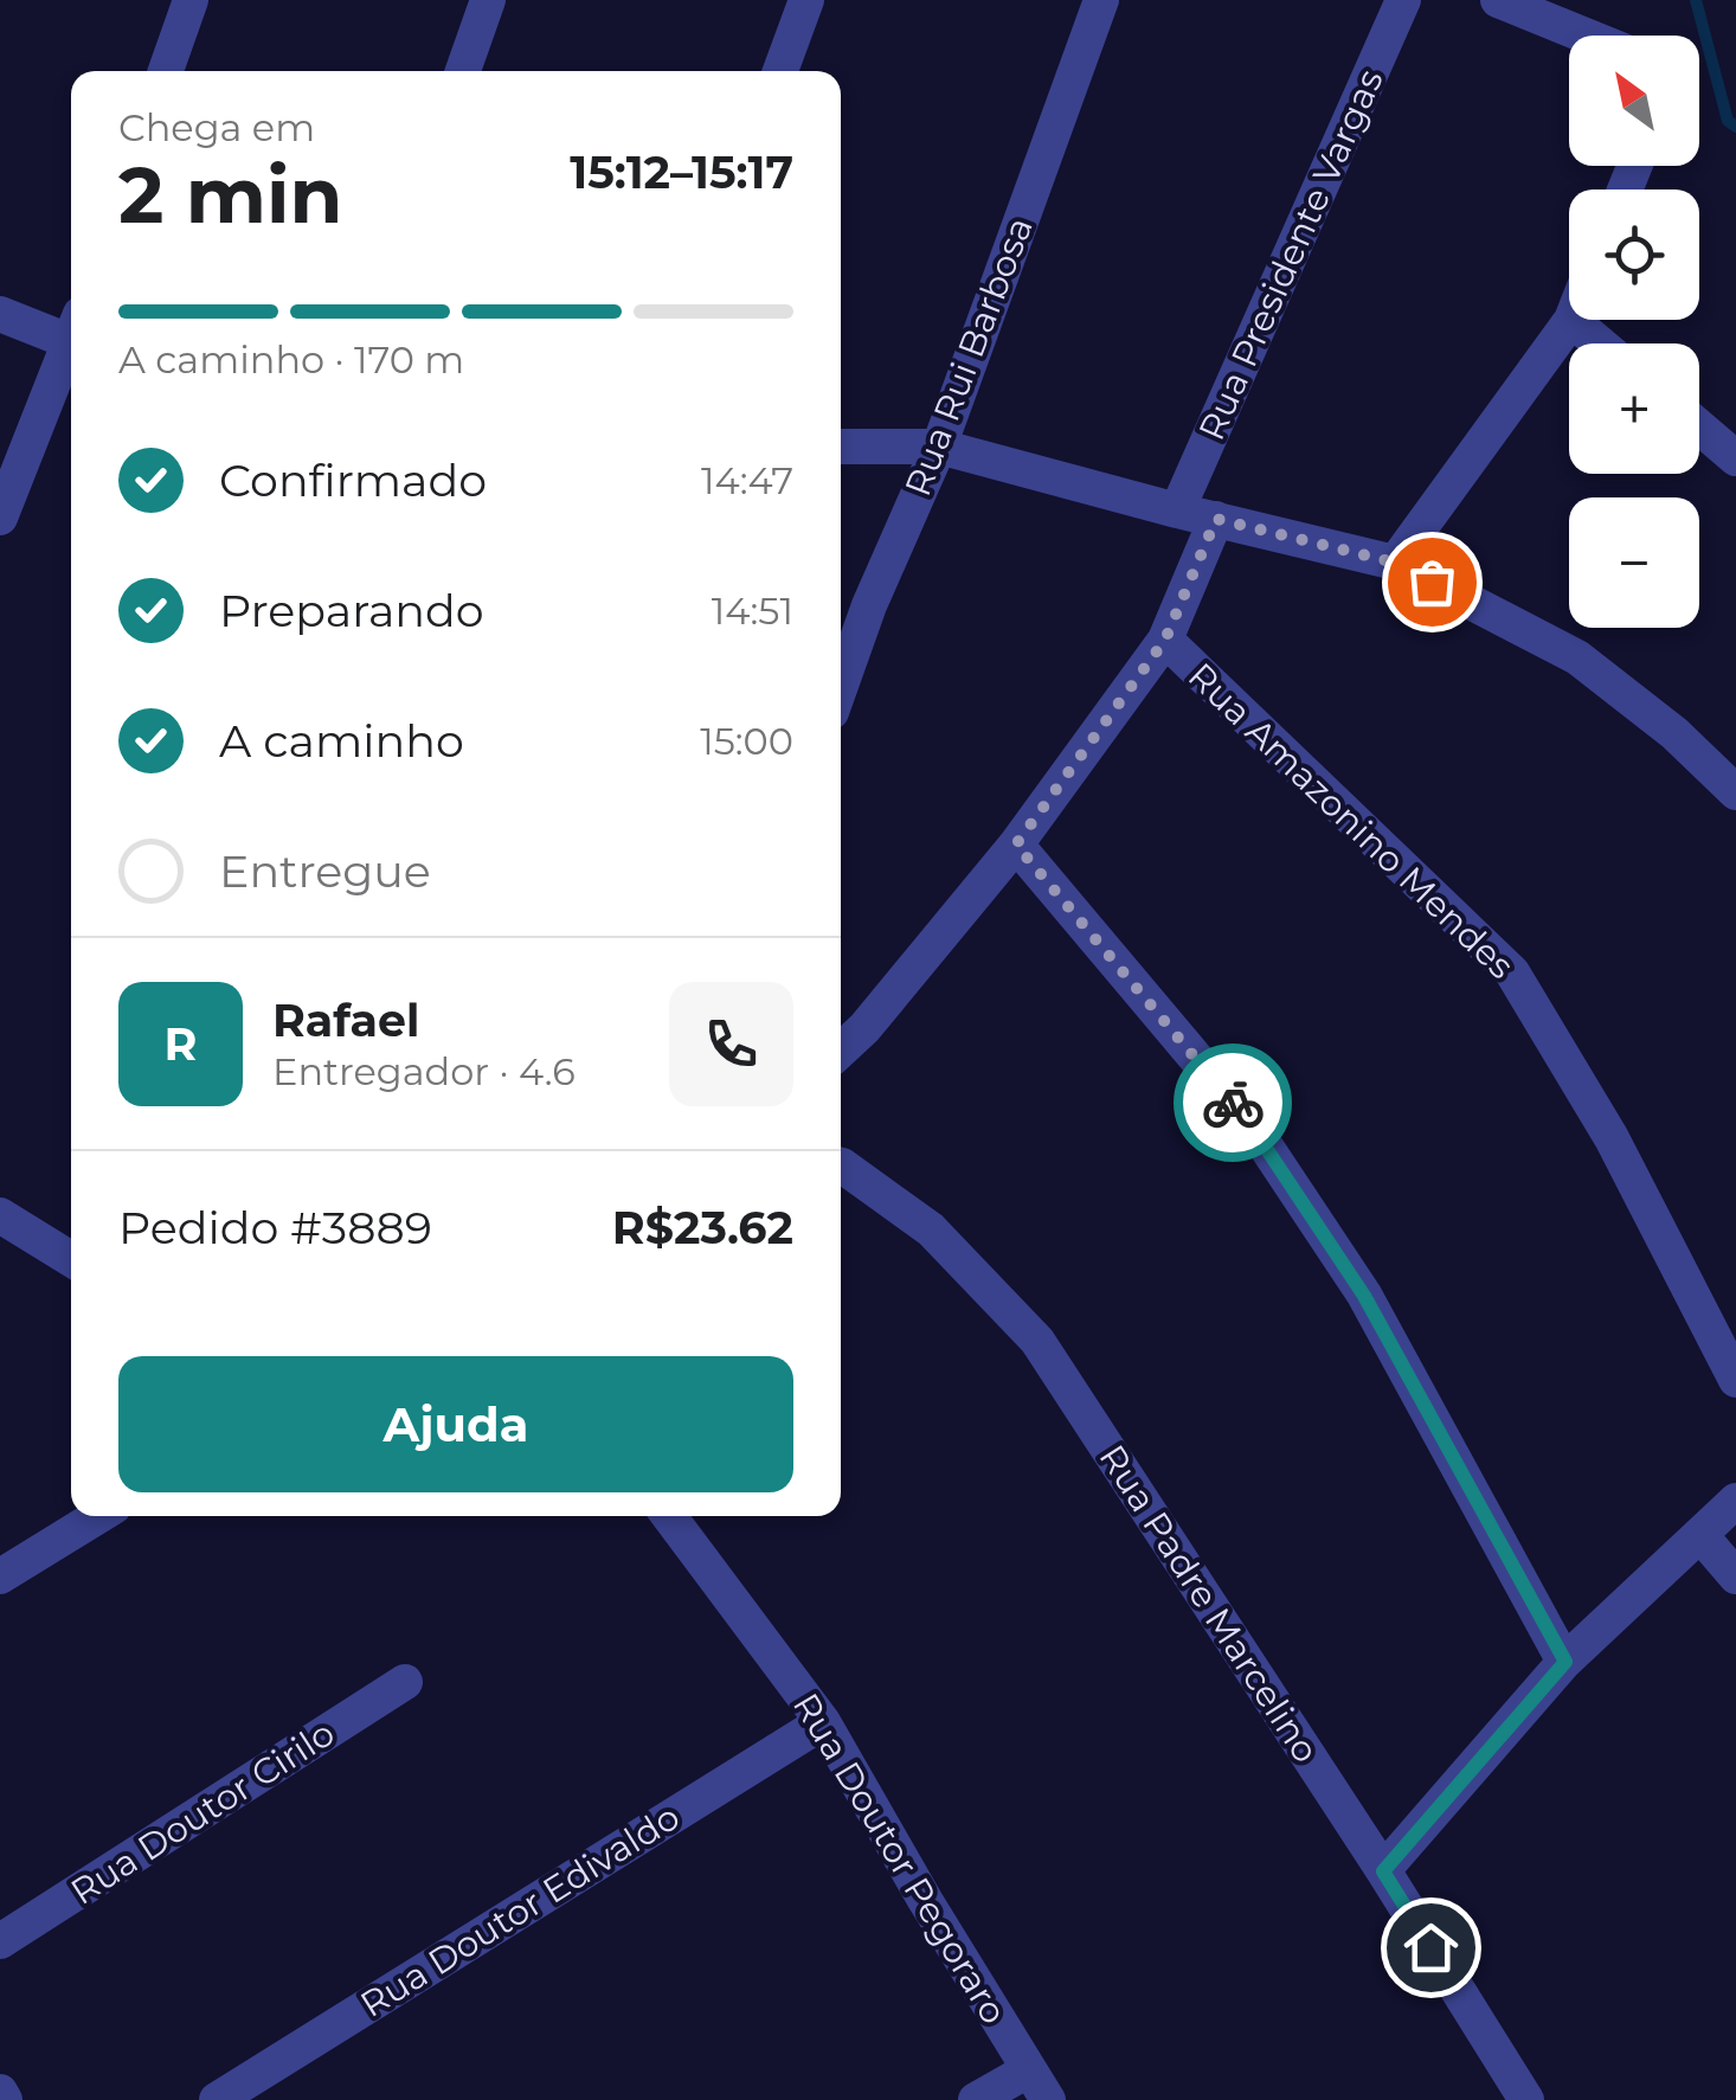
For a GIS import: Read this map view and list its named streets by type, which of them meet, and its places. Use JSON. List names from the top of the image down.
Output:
{
  "streets": {
    "street": [
      "Rua Presidente Vargas",
      "Rua Rui Barbosa",
      "Rua Amazonino Mendes",
      "Rua Padre Marcelino",
      "Rua Doutor Cirilo",
      "Rua Doutor Pegoraro",
      "Rua Doutor Edivaldo"
    ]
  },
  "crossings": [
    ["Rua Doutor Pegoraro", "Rua Doutor Edivaldo"]
  ],
  "north": "top left",
  "page": {
    "map_buttons": ["+", "−"],
    "heading": ["2 min", "Chega em", "15:12–15:17"],
    "panel": [
      "Rafael",
      "Entregador · 4.6",
      "Pedido #3889",
      "R$23.62"
    ],
    "bar": "A caminho · 170 m",
    "list": [
      ["Confirmado", "14:47"],
      ["Preparando", "14:51"],
      ["A caminho", "15:00"],
      "Entregue"
    ],
    "round": "R",
    "buttons": "Ajuda"
  }
}
